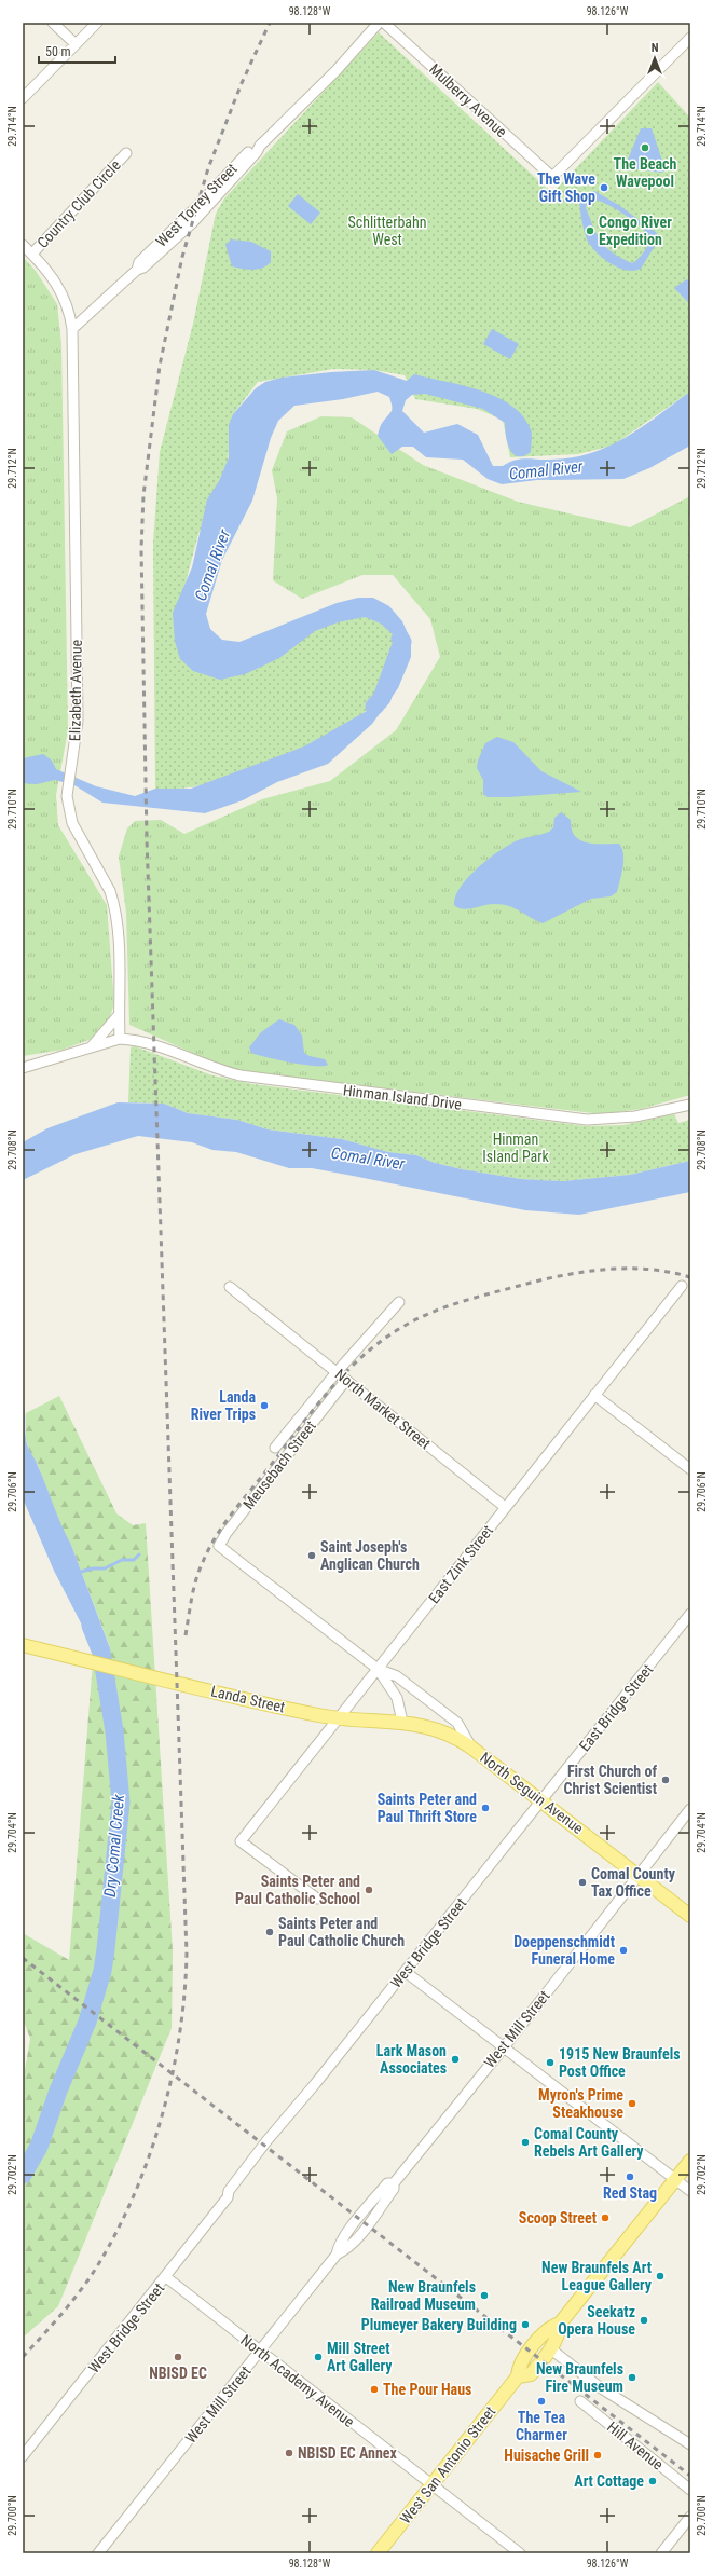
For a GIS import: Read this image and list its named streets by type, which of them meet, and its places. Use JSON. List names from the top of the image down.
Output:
{
  "streets": {
    "main road": ["Landa Street", "North Seguin Avenue", "West San Antonio Street"],
    "street": [
      "Mulberry Avenue",
      "Country Club Circle",
      "West Torrey Street",
      "Elizabeth Avenue",
      "Hinman Island Drive",
      "North Market Street",
      "Meusebach Street",
      "East Zink Street",
      "East Bridge Street",
      "West Bridge Street",
      "West Mill Street",
      "North Academy Avenue",
      "Hill Avenue"
    ]
  },
  "crossings": [
    ["Country Club Circle", "Elizabeth Avenue"],
    ["West Torrey Street", "Elizabeth Avenue"],
    ["Elizabeth Avenue", "Hinman Island Drive"],
    ["North Market Street", "Meusebach Street"],
    ["North Market Street", "East Zink Street"],
    ["Meusebach Street", "North Seguin Avenue"],
    ["East Zink Street", "Landa Street"],
    ["East Zink Street", "North Seguin Avenue"],
    ["Landa Street", "North Seguin Avenue"],
    ["East Bridge Street", "North Seguin Avenue"],
    ["East Bridge Street", "West Bridge Street"],
    ["North Seguin Avenue", "West Bridge Street"],
    ["North Seguin Avenue", "West Mill Street"],
    ["West Bridge Street", "North Academy Avenue"],
    ["West Mill Street", "North Academy Avenue"],
    ["North Academy Avenue", "West San Antonio Street"],
    ["Hill Avenue", "West San Antonio Street"]
  ],
  "water": ["Comal River", "Dry Comal Creek"],
  "parks": ["Schlitterbahn West", "Hinman Island Park"],
  "places": [
    "The Beach Wavepool",
    "The Wave Gift Shop",
    "Congo River Expedition",
    "Landa River Trips",
    "Saint Joseph's Anglican Church",
    "First Church of Christ Scientist",
    "Saints Peter and Paul Thrift Store",
    "Comal County Tax Office",
    "Saints Peter and Paul Catholic School",
    "Saints Peter and Paul Catholic Church",
    "Doeppenschmidt Funeral Home",
    "Lark Mason Associates",
    "1915 New Braunfels Post Office",
    "Myron's Prime Steakhouse",
    "Comal County Rebels Art Gallery",
    "Red Stag",
    "Scoop Street",
    "New Braunfels Art League Gallery",
    "New Braunfels Railroad Museum",
    "Seekatz Opera House",
    "Plumeyer Bakery Building",
    "NBISD EC",
    "Mill Street Art Gallery",
    "New Braunfels Fire Museum",
    "The Pour Haus",
    "The Tea Charmer",
    "NBISD EC Annex",
    "Huisache Grill",
    "Art Cottage"
  ],
  "scale_bar": "50 m",
  "north": "top",
  "coordinates": [
    "98.128°W",
    "98.126°W",
    "29.714°N",
    "29.712°N",
    "29.710°N",
    "29.708°N",
    "29.706°N",
    "29.704°N",
    "29.702°N",
    "29.700°N"
  ]
}
